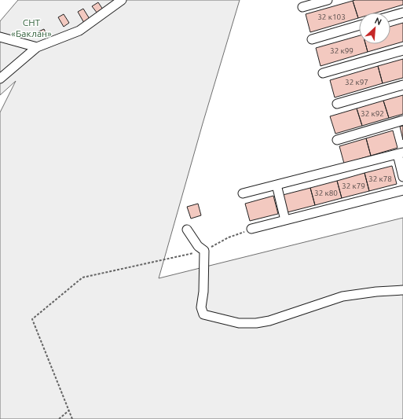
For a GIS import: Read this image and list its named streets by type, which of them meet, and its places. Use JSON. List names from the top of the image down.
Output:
{
  "parks": ["СНТ «Баклан»"],
  "house_numbers": [
    "32 к103",
    "32 к99",
    "32 к97",
    "32 к92",
    "32 к78",
    "32 к79",
    "32 к80"
  ],
  "north": "top right"
}
